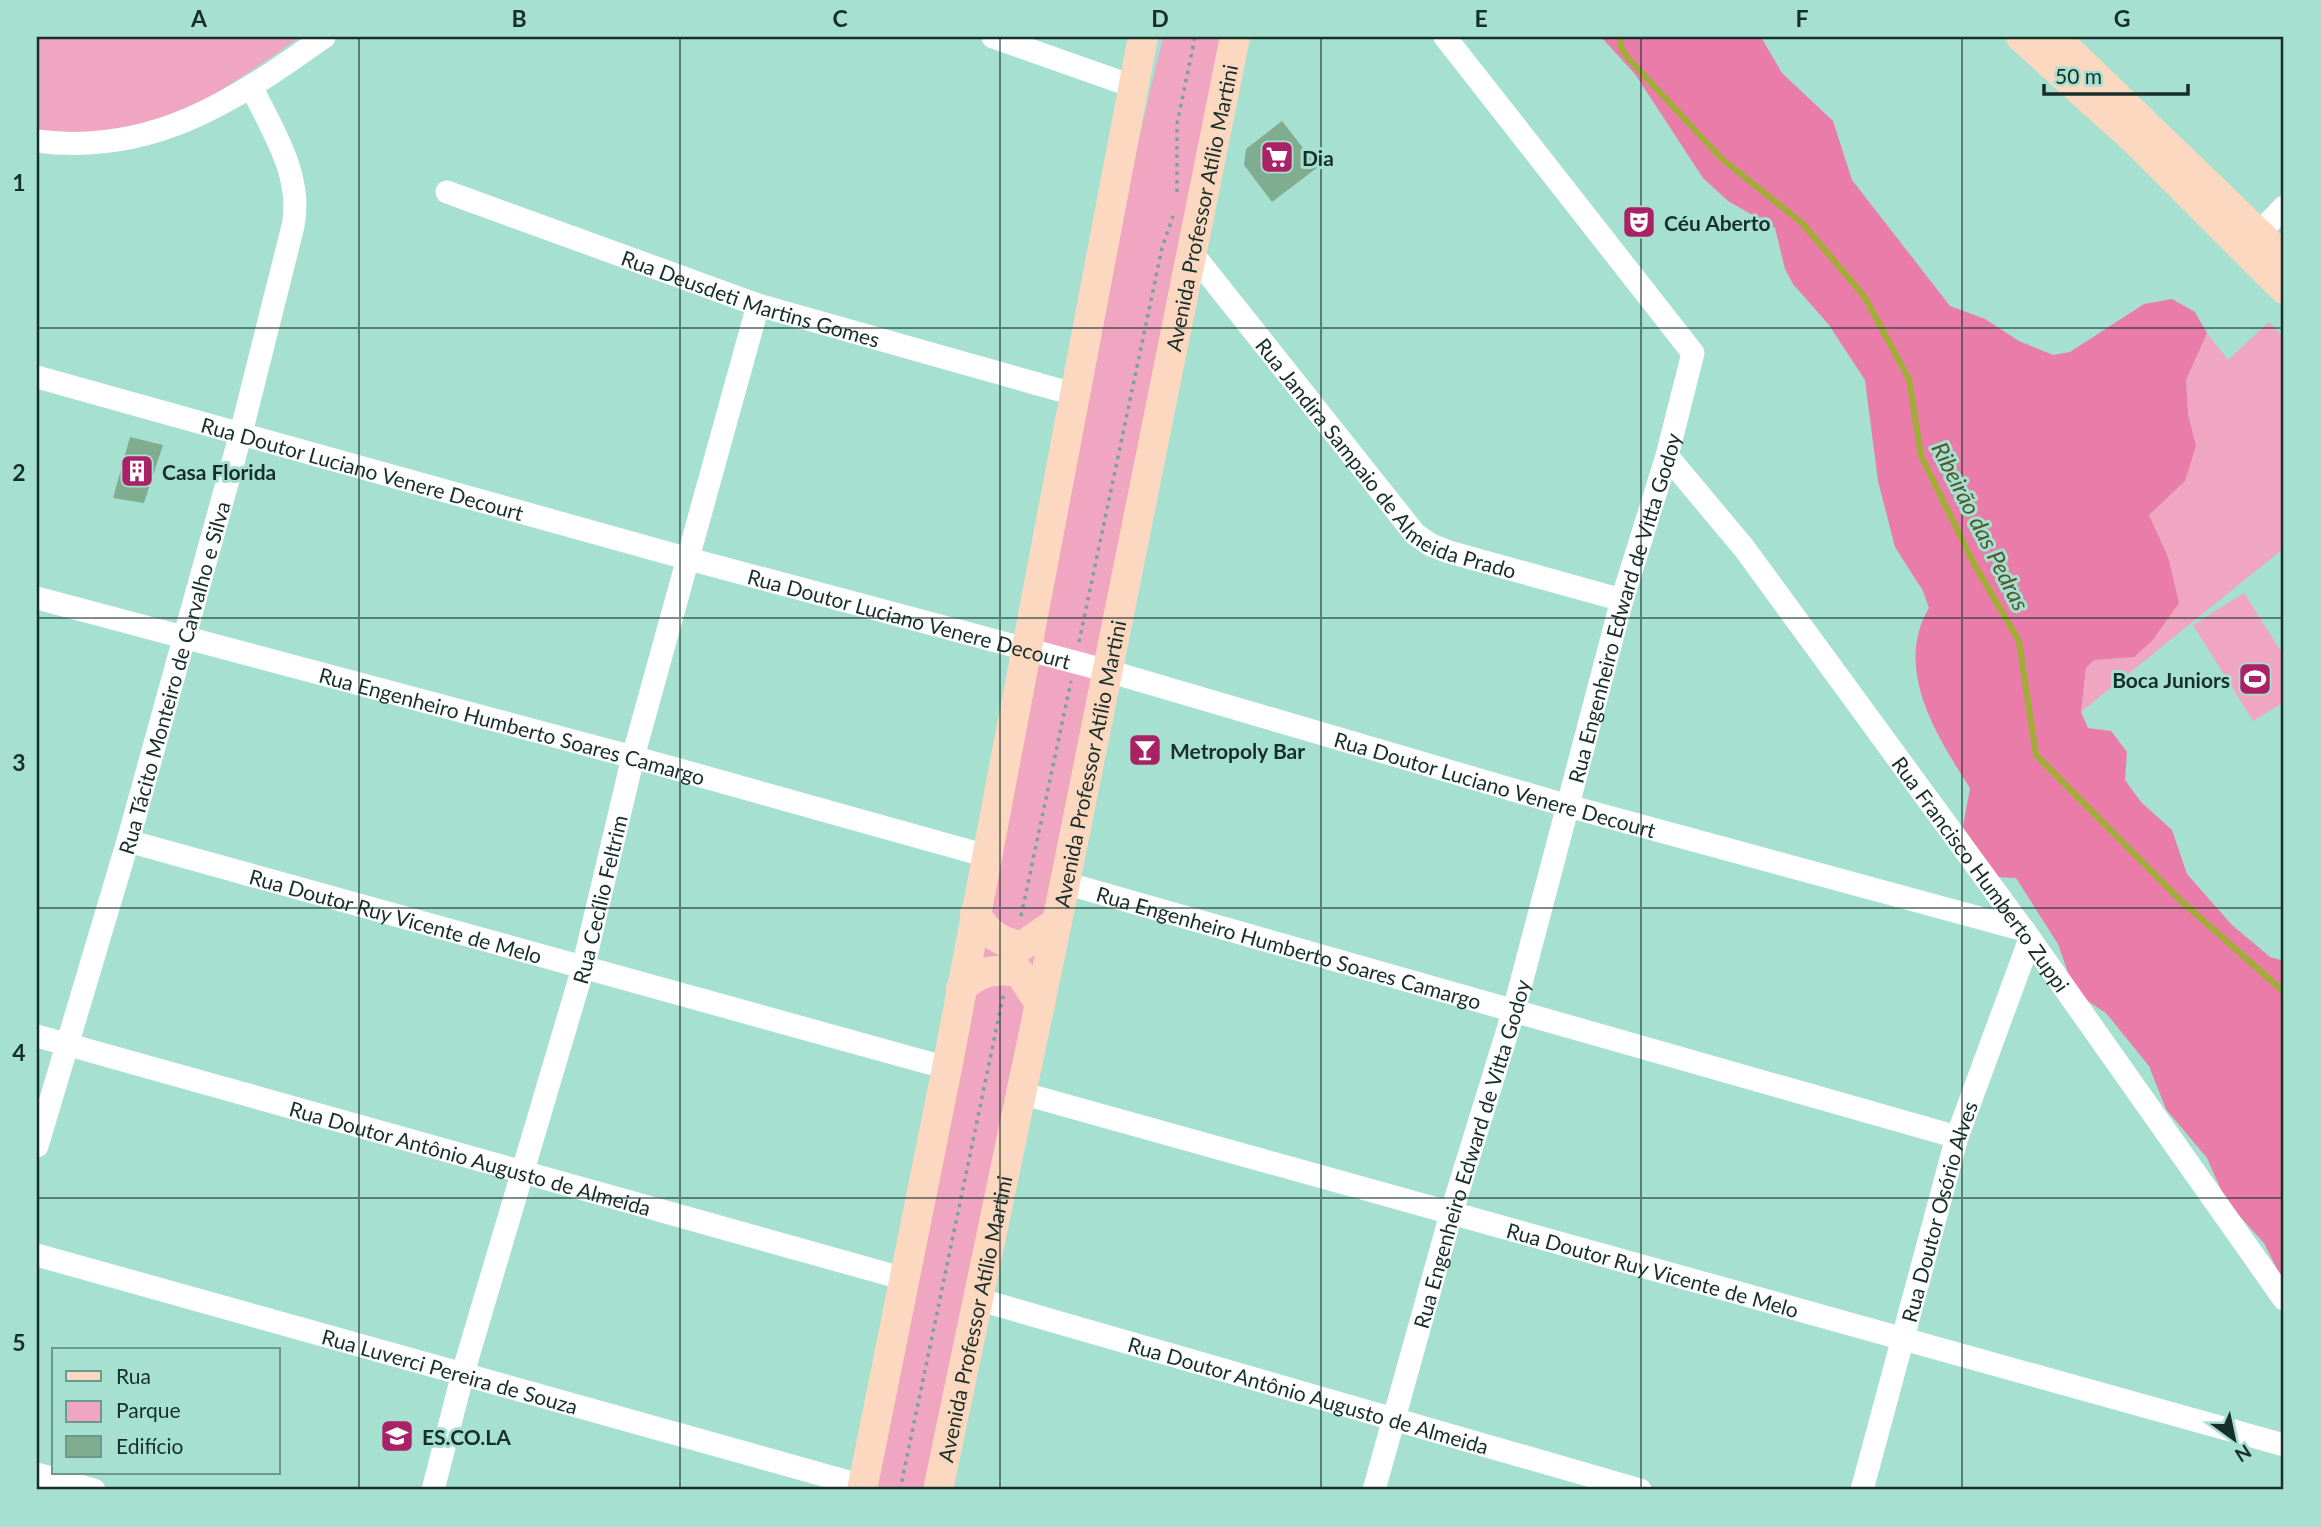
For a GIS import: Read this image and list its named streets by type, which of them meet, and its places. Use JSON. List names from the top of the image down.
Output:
{
  "streets": {
    "main road": ["Avenida Professor Atílio Martini"],
    "street": [
      "Rua Deusdeti Martins Gomes",
      "Rua Jandira Sampaio de Almeida Prado",
      "Rua Doutor Luciano Venere Decourt",
      "Rua Engenheiro Edward de Vitta Godoy",
      "Rua Tácito Monteiro de Carvalho e Silva",
      "Rua Engenheiro Humberto Soares Camargo",
      "Rua Francisco Humberto Zuppi",
      "Rua Cecílio Feltrim",
      "Rua Doutor Ruy Vicente de Melo",
      "Rua Doutor Antônio Augusto de Almeida",
      "Rua Doutor Osório Alves",
      "Rua Luverci Pereira de Souza"
    ]
  },
  "crossings": [
    ["Avenida Professor Atílio Martini", "Rua Jandira Sampaio de Almeida Prado"],
    ["Avenida Professor Atílio Martini", "Rua Doutor Luciano Venere Decourt"],
    ["Avenida Professor Atílio Martini", "Rua Engenheiro Humberto Soares Camargo"],
    ["Avenida Professor Atílio Martini", "Rua Doutor Ruy Vicente de Melo"],
    ["Avenida Professor Atílio Martini", "Rua Doutor Antônio Augusto de Almeida"],
    ["Rua Deusdeti Martins Gomes", "Rua Cecílio Feltrim"],
    ["Rua Jandira Sampaio de Almeida Prado", "Rua Engenheiro Edward de Vitta Godoy"],
    ["Rua Doutor Luciano Venere Decourt", "Rua Engenheiro Edward de Vitta Godoy"],
    ["Rua Doutor Luciano Venere Decourt", "Rua Tácito Monteiro de Carvalho e Silva"],
    ["Rua Doutor Luciano Venere Decourt", "Rua Francisco Humberto Zuppi"],
    ["Rua Doutor Luciano Venere Decourt", "Rua Cecílio Feltrim"],
    ["Rua Doutor Luciano Venere Decourt", "Rua Doutor Osório Alves"],
    ["Rua Engenheiro Edward de Vitta Godoy", "Rua Engenheiro Humberto Soares Camargo"],
    ["Rua Engenheiro Edward de Vitta Godoy", "Rua Francisco Humberto Zuppi"],
    ["Rua Engenheiro Edward de Vitta Godoy", "Rua Doutor Ruy Vicente de Melo"],
    ["Rua Engenheiro Edward de Vitta Godoy", "Rua Doutor Antônio Augusto de Almeida"],
    ["Rua Tácito Monteiro de Carvalho e Silva", "Rua Engenheiro Humberto Soares Camargo"],
    ["Rua Tácito Monteiro de Carvalho e Silva", "Rua Doutor Ruy Vicente de Melo"],
    ["Rua Tácito Monteiro de Carvalho e Silva", "Rua Doutor Antônio Augusto de Almeida"],
    ["Rua Engenheiro Humberto Soares Camargo", "Rua Cecílio Feltrim"],
    ["Rua Engenheiro Humberto Soares Camargo", "Rua Doutor Osório Alves"],
    ["Rua Francisco Humberto Zuppi", "Rua Doutor Osório Alves"],
    ["Rua Cecílio Feltrim", "Rua Doutor Ruy Vicente de Melo"],
    ["Rua Cecílio Feltrim", "Rua Doutor Antônio Augusto de Almeida"],
    ["Rua Cecílio Feltrim", "Rua Luverci Pereira de Souza"],
    ["Rua Doutor Ruy Vicente de Melo", "Rua Doutor Osório Alves"]
  ],
  "water": ["Ribeirão das Pedras"],
  "places": {
    "supermarket": ["Dia"],
    "theatre": ["Céu Aberto"],
    "building": ["Casa Florida"],
    "sports": ["Boca Juniors"],
    "bar": ["Metropoly Bar"],
    "school or university": ["ES.CO.LA"]
  },
  "legend": ["Rua", "Parque", "Edifício"],
  "scale_bar": "50 m",
  "north": "bottom right",
  "grid": {
    "columns": [
      "A",
      "B",
      "C",
      "D",
      "E",
      "F",
      "G"
    ],
    "rows": [
      "1",
      "2",
      "3",
      "4",
      "5"
    ]
  }
}
